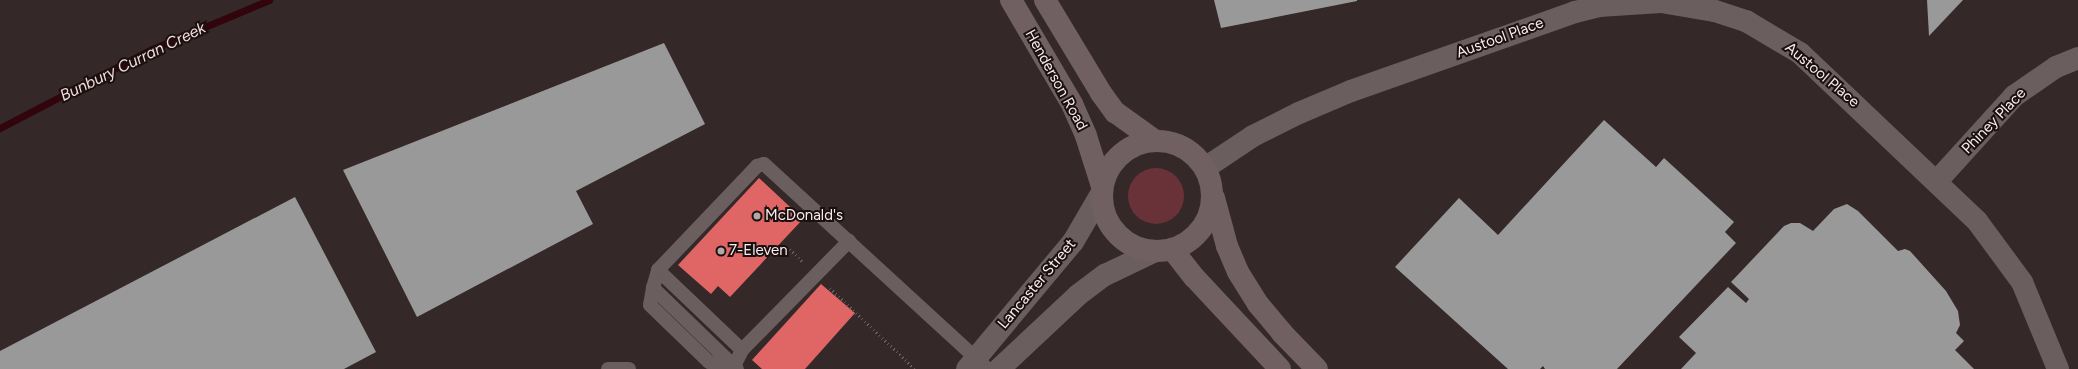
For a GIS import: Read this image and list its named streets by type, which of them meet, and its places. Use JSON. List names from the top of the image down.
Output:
{
  "streets": {
    "main road": ["Henderson Road"],
    "street": ["Austool Place", "Phiney Place", "Lancaster Street"]
  },
  "crossings": [
    ["Austool Place", "Henderson Road"],
    ["Austool Place", "Phiney Place"],
    ["Austool Place", "Lancaster Street"],
    ["Henderson Road", "Lancaster Street"]
  ],
  "water": ["Bunbury Curran Creek"],
  "places": ["McDonald's", "7-Eleven"]
}
